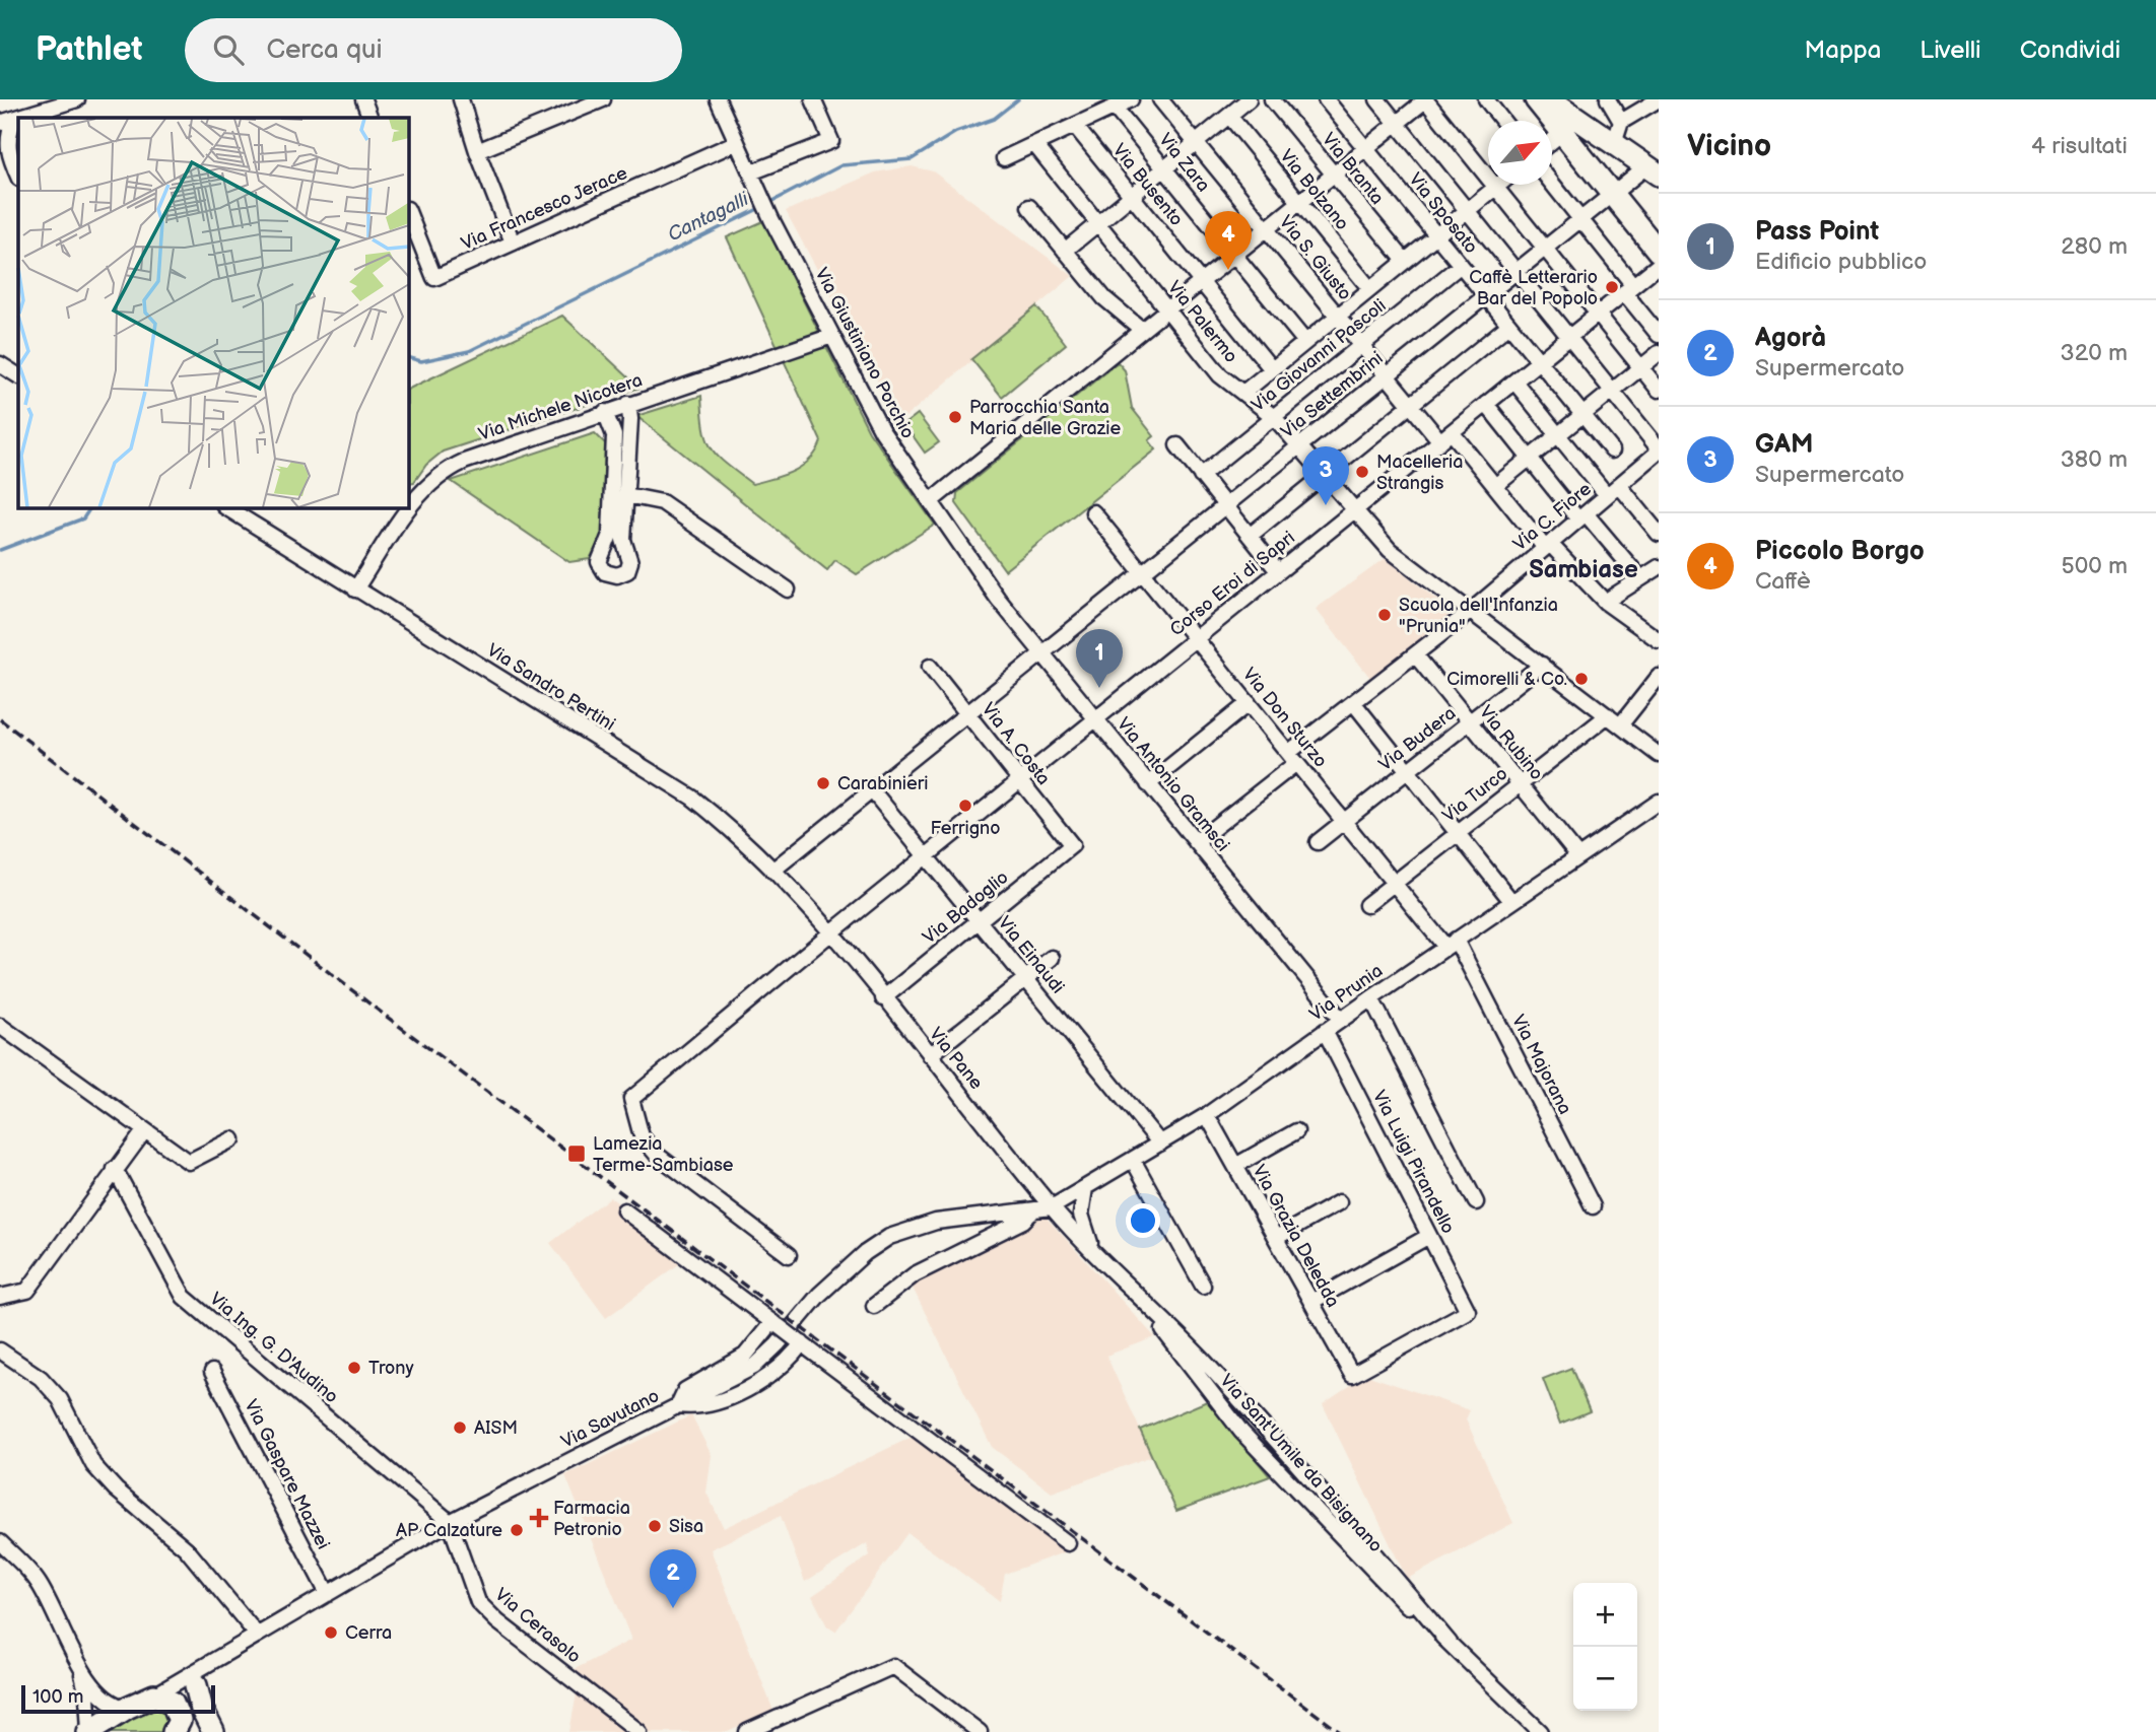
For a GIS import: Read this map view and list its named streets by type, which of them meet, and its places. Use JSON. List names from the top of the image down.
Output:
{
  "streets": {
    "street": [
      "Via Zara",
      "Via Branta",
      "Via Busento",
      "Via Bolzano",
      "Via Francesco Jerace",
      "Via Sposato",
      "Via S. Giusto",
      "Via Palermo",
      "Via Giustiniano Porchio",
      "Via Giovanni Pascoli",
      "Via Settembrini",
      "Via Michele Nicotera",
      "Via C. Fiore",
      "Corso Eroi di Sapri",
      "Via Sandro Pertini",
      "Via Don Sturzo",
      "Via Budera",
      "Via Rubino",
      "Via A. Costa",
      "Via Antonio Gramsci",
      "Via Turco",
      "Via Badoglio",
      "Via Einaudi",
      "Via Prunia",
      "Via Pane",
      "Via Majorana",
      "Via Luigi Pirandello",
      "Via Grazia Deledda",
      "Via Ing. G. D'Audino",
      "Via Savutano",
      "Via Sant'Umile da Bisignano",
      "Via Gaspare Mazzei",
      "Via Cerasolo"
    ]
  },
  "crossings": [
    ["Via Sposato", "Via Giovanni Pascoli"],
    ["Via Sposato", "Via Settembrini"],
    ["Via Sposato", "Corso Eroi di Sapri"],
    ["Via S. Giusto", "Via Giovanni Pascoli"],
    ["Via S. Giusto", "Via Settembrini"],
    ["Via S. Giusto", "Via C. Fiore"],
    ["Via S. Giusto", "Corso Eroi di Sapri"],
    ["Via Palermo", "Via Giovanni Pascoli"],
    ["Via Palermo", "Via Settembrini"],
    ["Via Palermo", "Via C. Fiore"],
    ["Via Palermo", "Corso Eroi di Sapri"],
    ["Via Palermo", "Via Budera"],
    ["Via Palermo", "Via Turco"],
    ["Via Giustiniano Porchio", "Via Michele Nicotera"],
    ["Via Giustiniano Porchio", "Via Antonio Gramsci"],
    ["Via Settembrini", "Via Sandro Pertini"],
    ["Via Settembrini", "Via Don Sturzo"],
    ["Via Settembrini", "Via A. Costa"],
    ["Via Settembrini", "Via Antonio Gramsci"],
    ["Via Settembrini", "Via Einaudi"],
    ["Via Michele Nicotera", "Via Sandro Pertini"],
    ["Via C. Fiore", "Via Don Sturzo"],
    ["Via C. Fiore", "Via Rubino"],
    ["Via C. Fiore", "Via Antonio Gramsci"],
    ["Corso Eroi di Sapri", "Via Sandro Pertini"],
    ["Corso Eroi di Sapri", "Via Don Sturzo"],
    ["Corso Eroi di Sapri", "Via A. Costa"],
    ["Corso Eroi di Sapri", "Via Antonio Gramsci"],
    ["Corso Eroi di Sapri", "Via Einaudi"],
    ["Corso Eroi di Sapri", "Via Pane"],
    ["Via Sandro Pertini", "Via Pane"],
    ["Via Don Sturzo", "Via Budera"],
    ["Via Don Sturzo", "Via Turco"],
    ["Via Don Sturzo", "Via Prunia"],
    ["Via Don Sturzo", "Via Majorana"],
    ["Via Budera", "Via Rubino"],
    ["Via Rubino", "Via Turco"],
    ["Via Rubino", "Via Prunia"],
    ["Via A. Costa", "Via Badoglio"],
    ["Via Antonio Gramsci", "Via Prunia"],
    ["Via Badoglio", "Via Einaudi"],
    ["Via Badoglio", "Via Pane"],
    ["Via Einaudi", "Via Prunia"],
    ["Via Prunia", "Via Pane"],
    ["Via Prunia", "Via Majorana"],
    ["Via Prunia", "Via Luigi Pirandello"],
    ["Via Prunia", "Via Grazia Deledda"],
    ["Via Prunia", "Via Savutano"],
    ["Via Pane", "Via Savutano"],
    ["Via Pane", "Via Sant'Umile da Bisignano"],
    ["Via Luigi Pirandello", "Via Grazia Deledda"],
    ["Via Ing. G. D'Audino", "Via Savutano"],
    ["Via Ing. G. D'Audino", "Via Cerasolo"],
    ["Via Savutano", "Via Gaspare Mazzei"],
    ["Via Savutano", "Via Cerasolo"]
  ],
  "districts": ["Sambiase"],
  "water": ["Cantagalli"],
  "places": {
    "other": [
      "Caffè Letterario Bar del Popolo",
      "Parrocchia Santa Maria delle Grazie",
      "Macelleria Strangis",
      "Scuola dell'Infanzia \"Prunia\"",
      "Cimorelli & Co.",
      "Carabinieri",
      "Ferrigno",
      "Trony",
      "AISM",
      "Sisa",
      "AP Calzature",
      "Cerra"
    ],
    "transit": ["Lamezia Terme-Sambiase"],
    "health": ["Farmacia Petronio"]
  },
  "scale_bar": "100 m",
  "north": "top right",
  "page": {
    "header": "Pathlet",
    "search": "Cerca qui",
    "nav": ["Mappa", "Livelli", "Condividi"],
    "heading": ["Vicino", "4 risultati"],
    "list": [
      {
        "mark": "1",
        "name": "Pass Point",
        "note": "Edificio pubblico",
        "value": "280 m"
      },
      {
        "mark": "2",
        "name": "Agorà",
        "note": "Supermercato",
        "value": "320 m"
      },
      {
        "mark": "3",
        "name": "GAM",
        "note": "Supermercato",
        "value": "380 m"
      },
      {
        "mark": "4",
        "name": "Piccolo Borgo",
        "note": "Caffè",
        "value": "500 m"
      }
    ],
    "pins": [
      "4",
      "3",
      "1",
      "2"
    ],
    "map_buttons": ["+", "−"],
    "scale": "100 m"
  }
}
